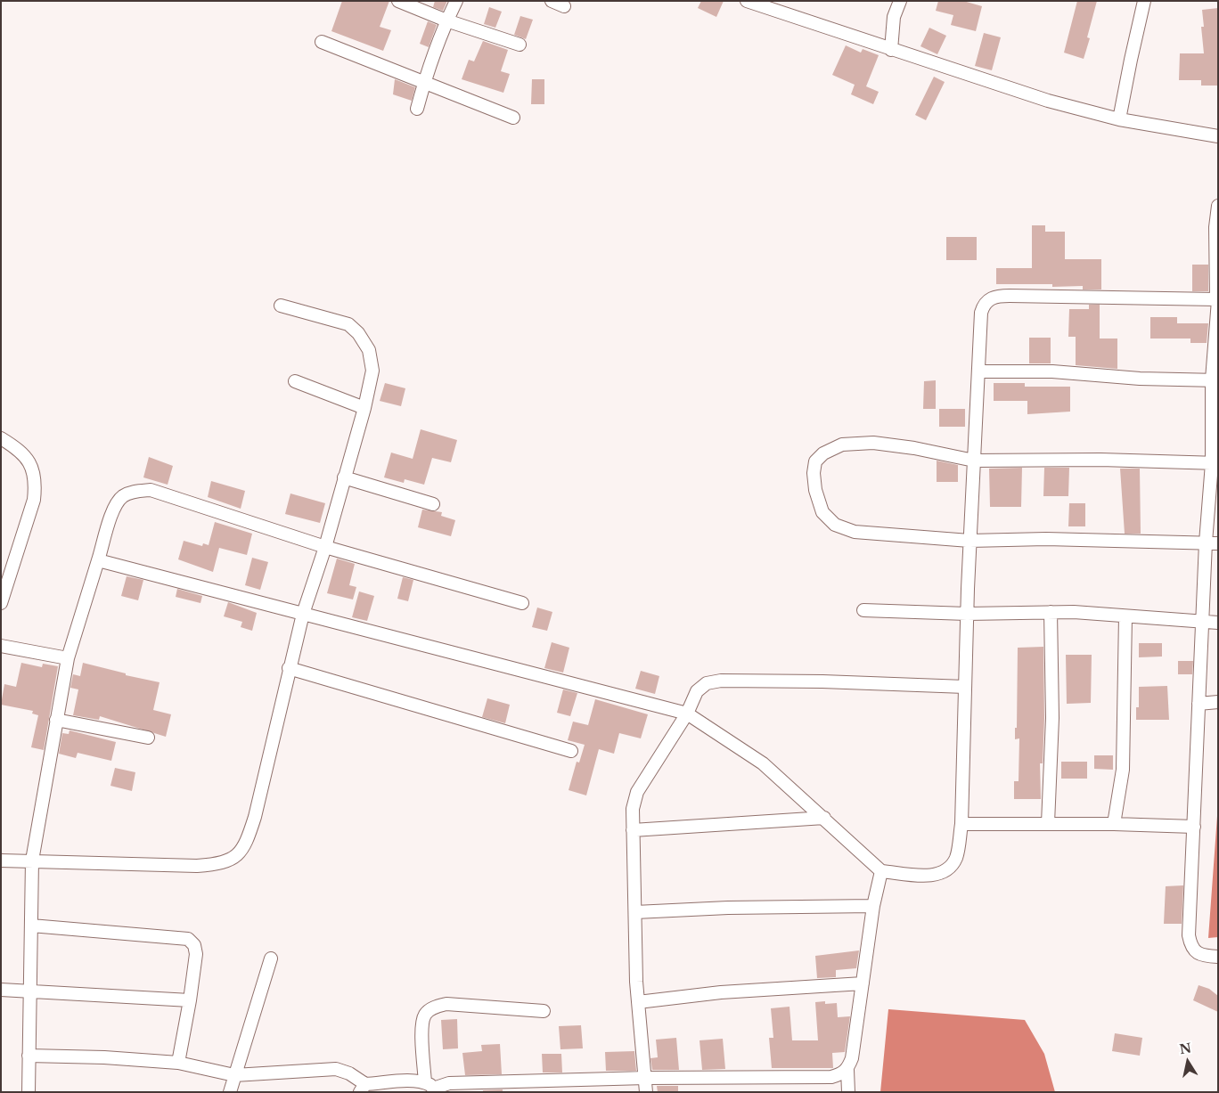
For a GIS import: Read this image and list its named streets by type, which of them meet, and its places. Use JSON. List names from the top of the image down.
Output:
{
  "north": "top"
}
